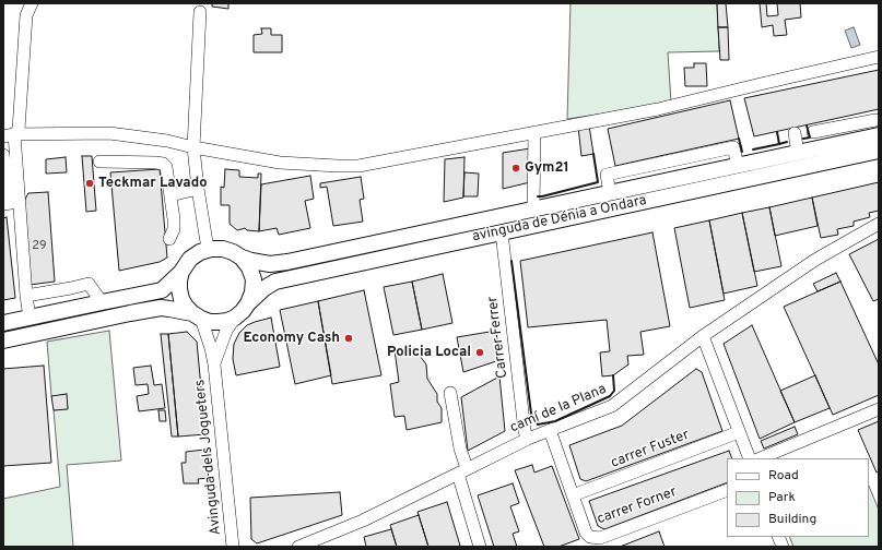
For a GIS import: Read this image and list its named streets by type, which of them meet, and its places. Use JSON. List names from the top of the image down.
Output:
{
  "streets": {
    "main road": ["avinguda de Dénia a Ondara"],
    "street": [
      "Carrer Ferrer",
      "camí de la Plana",
      "carrer Fuster",
      "Avinguda dels Jogueters",
      "carrer Forner"
    ]
  },
  "crossings": [
    ["avinguda de Dénia a Ondara", "Carrer Ferrer"],
    ["avinguda de Dénia a Ondara", "Avinguda dels Jogueters"],
    ["Carrer Ferrer", "camí de la Plana"],
    ["camí de la Plana", "carrer Forner"],
    ["carrer Fuster", "carrer Forner"]
  ],
  "places": [
    "Gym21",
    "Teckmar Lavado",
    "Economy Cash",
    "Policia Local"
  ],
  "house_numbers": ["29"],
  "legend": ["Road", "Park", "Building"]
}
